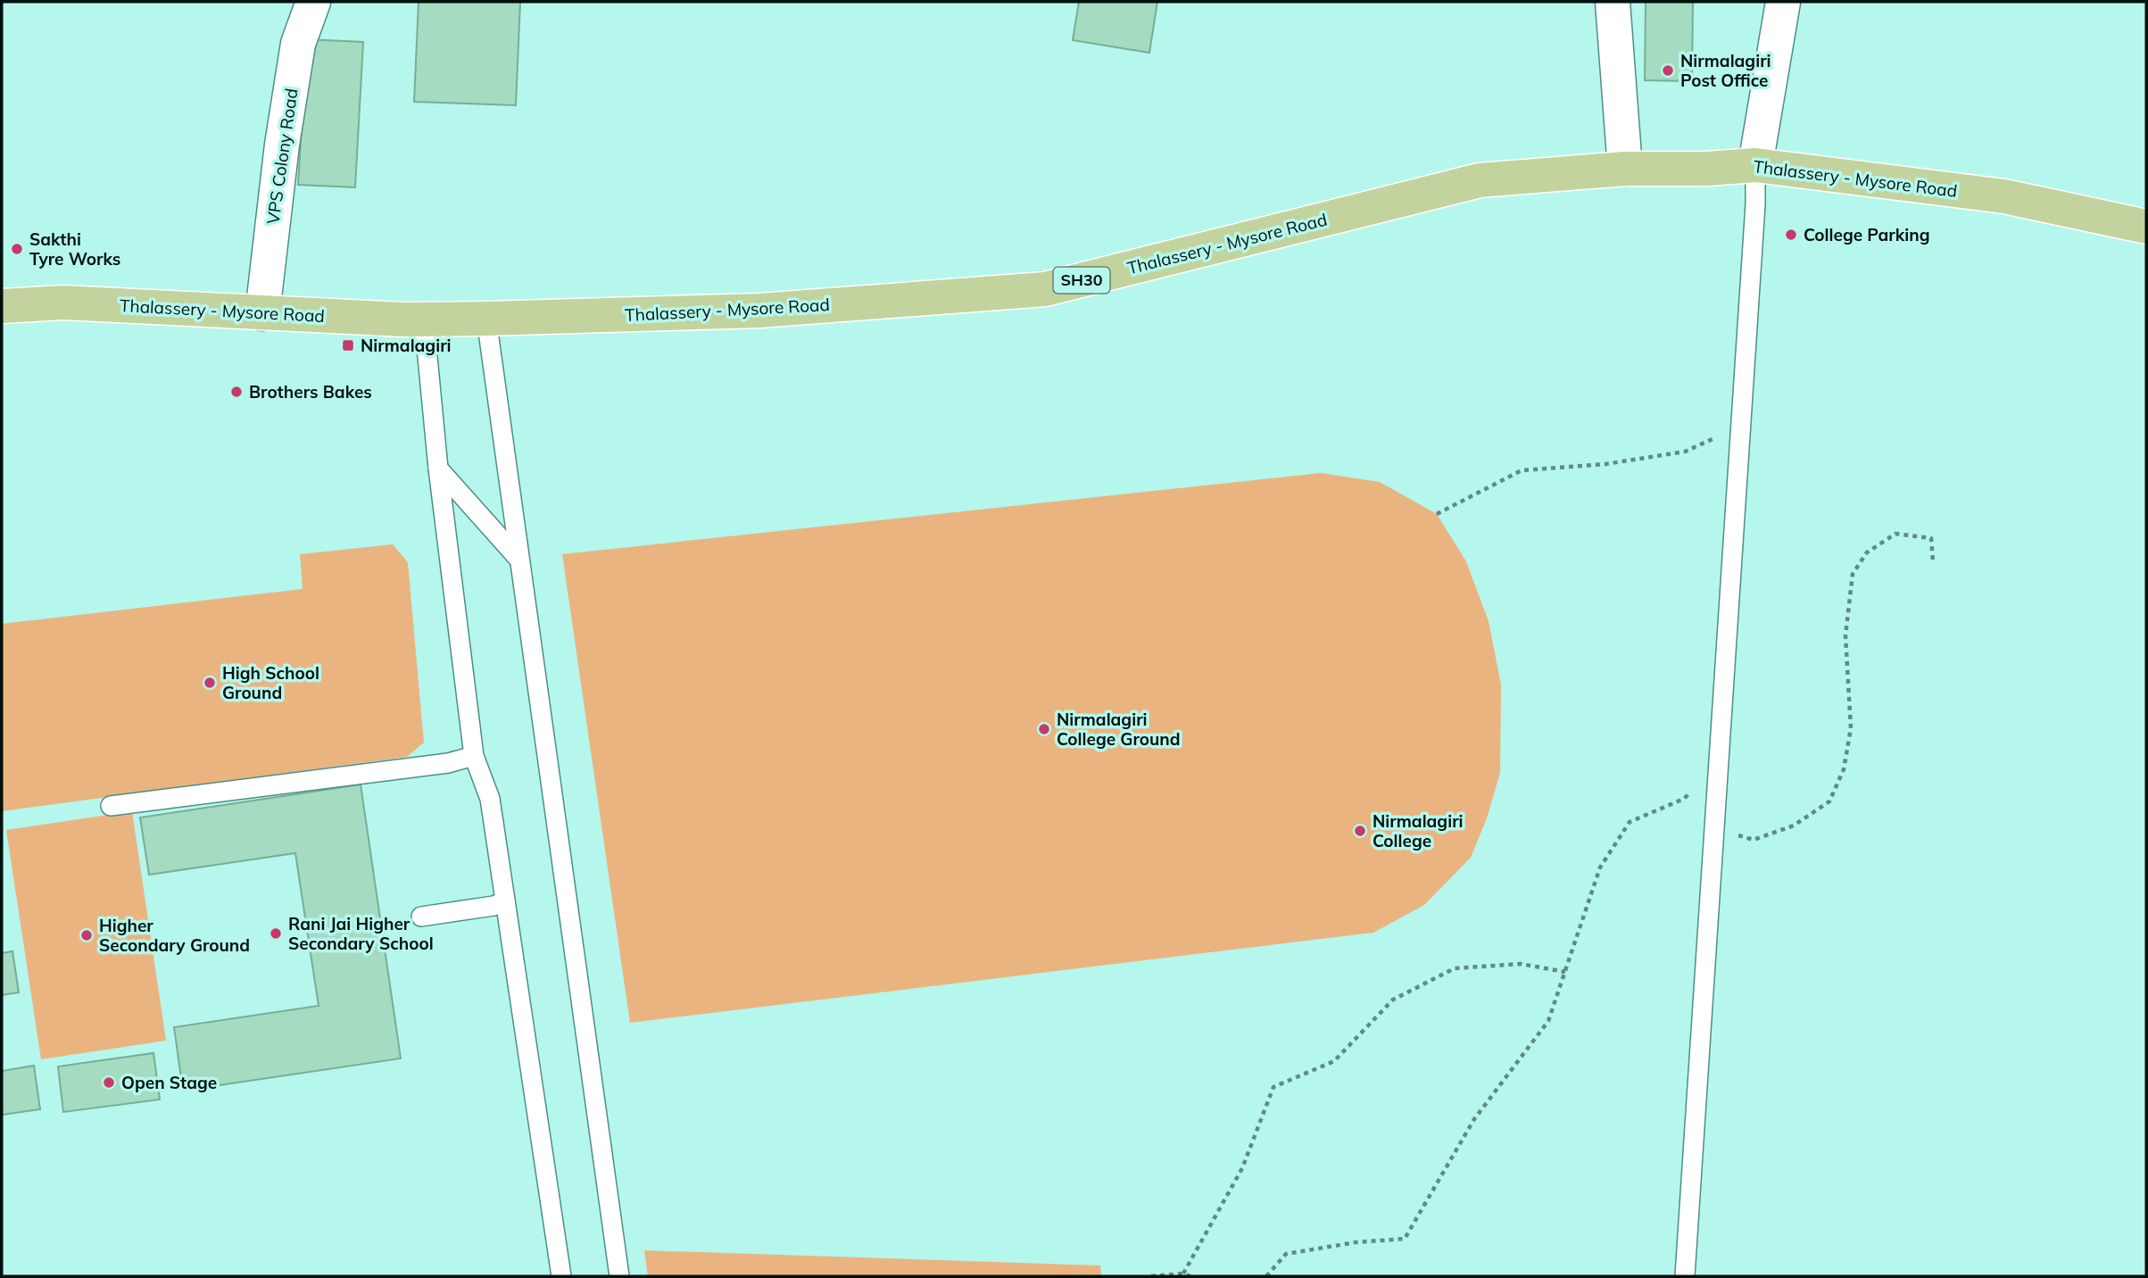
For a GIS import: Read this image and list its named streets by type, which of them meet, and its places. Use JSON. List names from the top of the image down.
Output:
{
  "streets": {
    "main road": ["Thalassery - Mysore Road", "SH30"],
    "street": ["VPS Colony Road"]
  },
  "crossings": [
    ["VPS Colony Road", "Thalassery - Mysore Road"]
  ],
  "places": {
    "other": [
      "Nirmalagiri Post Office",
      "College Parking",
      "Sakthi Tyre Works",
      "Brothers Bakes",
      "High School Ground",
      "Nirmalagiri College Ground",
      "Nirmalagiri College",
      "Rani Jai Higher Secondary School",
      "Higher Secondary Ground",
      "Open Stage"
    ],
    "transit": ["Nirmalagiri"]
  }
}
